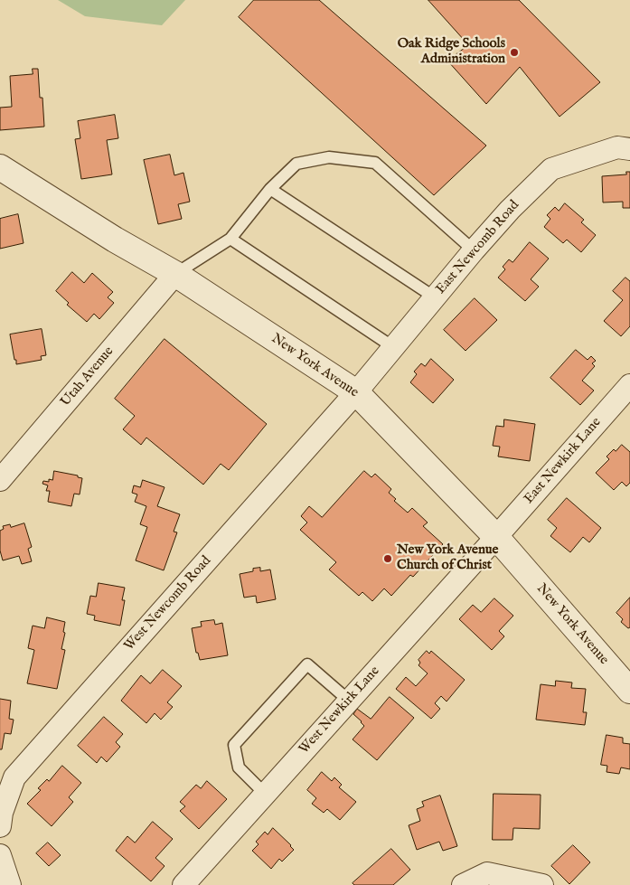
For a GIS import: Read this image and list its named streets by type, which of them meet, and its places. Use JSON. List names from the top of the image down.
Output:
{
  "streets": {
    "street": [
      "East Newcomb Road",
      "New York Avenue",
      "Utah Avenue",
      "East Newkirk Lane",
      "West Newcomb Road",
      "West Newkirk Lane"
    ]
  },
  "crossings": [
    ["East Newcomb Road", "New York Avenue"],
    ["East Newcomb Road", "West Newcomb Road"],
    ["New York Avenue", "Utah Avenue"],
    ["New York Avenue", "East Newkirk Lane"],
    ["New York Avenue", "West Newcomb Road"],
    ["New York Avenue", "West Newkirk Lane"],
    ["East Newkirk Lane", "West Newkirk Lane"]
  ],
  "places": ["Oak Ridge Schools Administration", "New York Avenue Church of Christ"]
}
